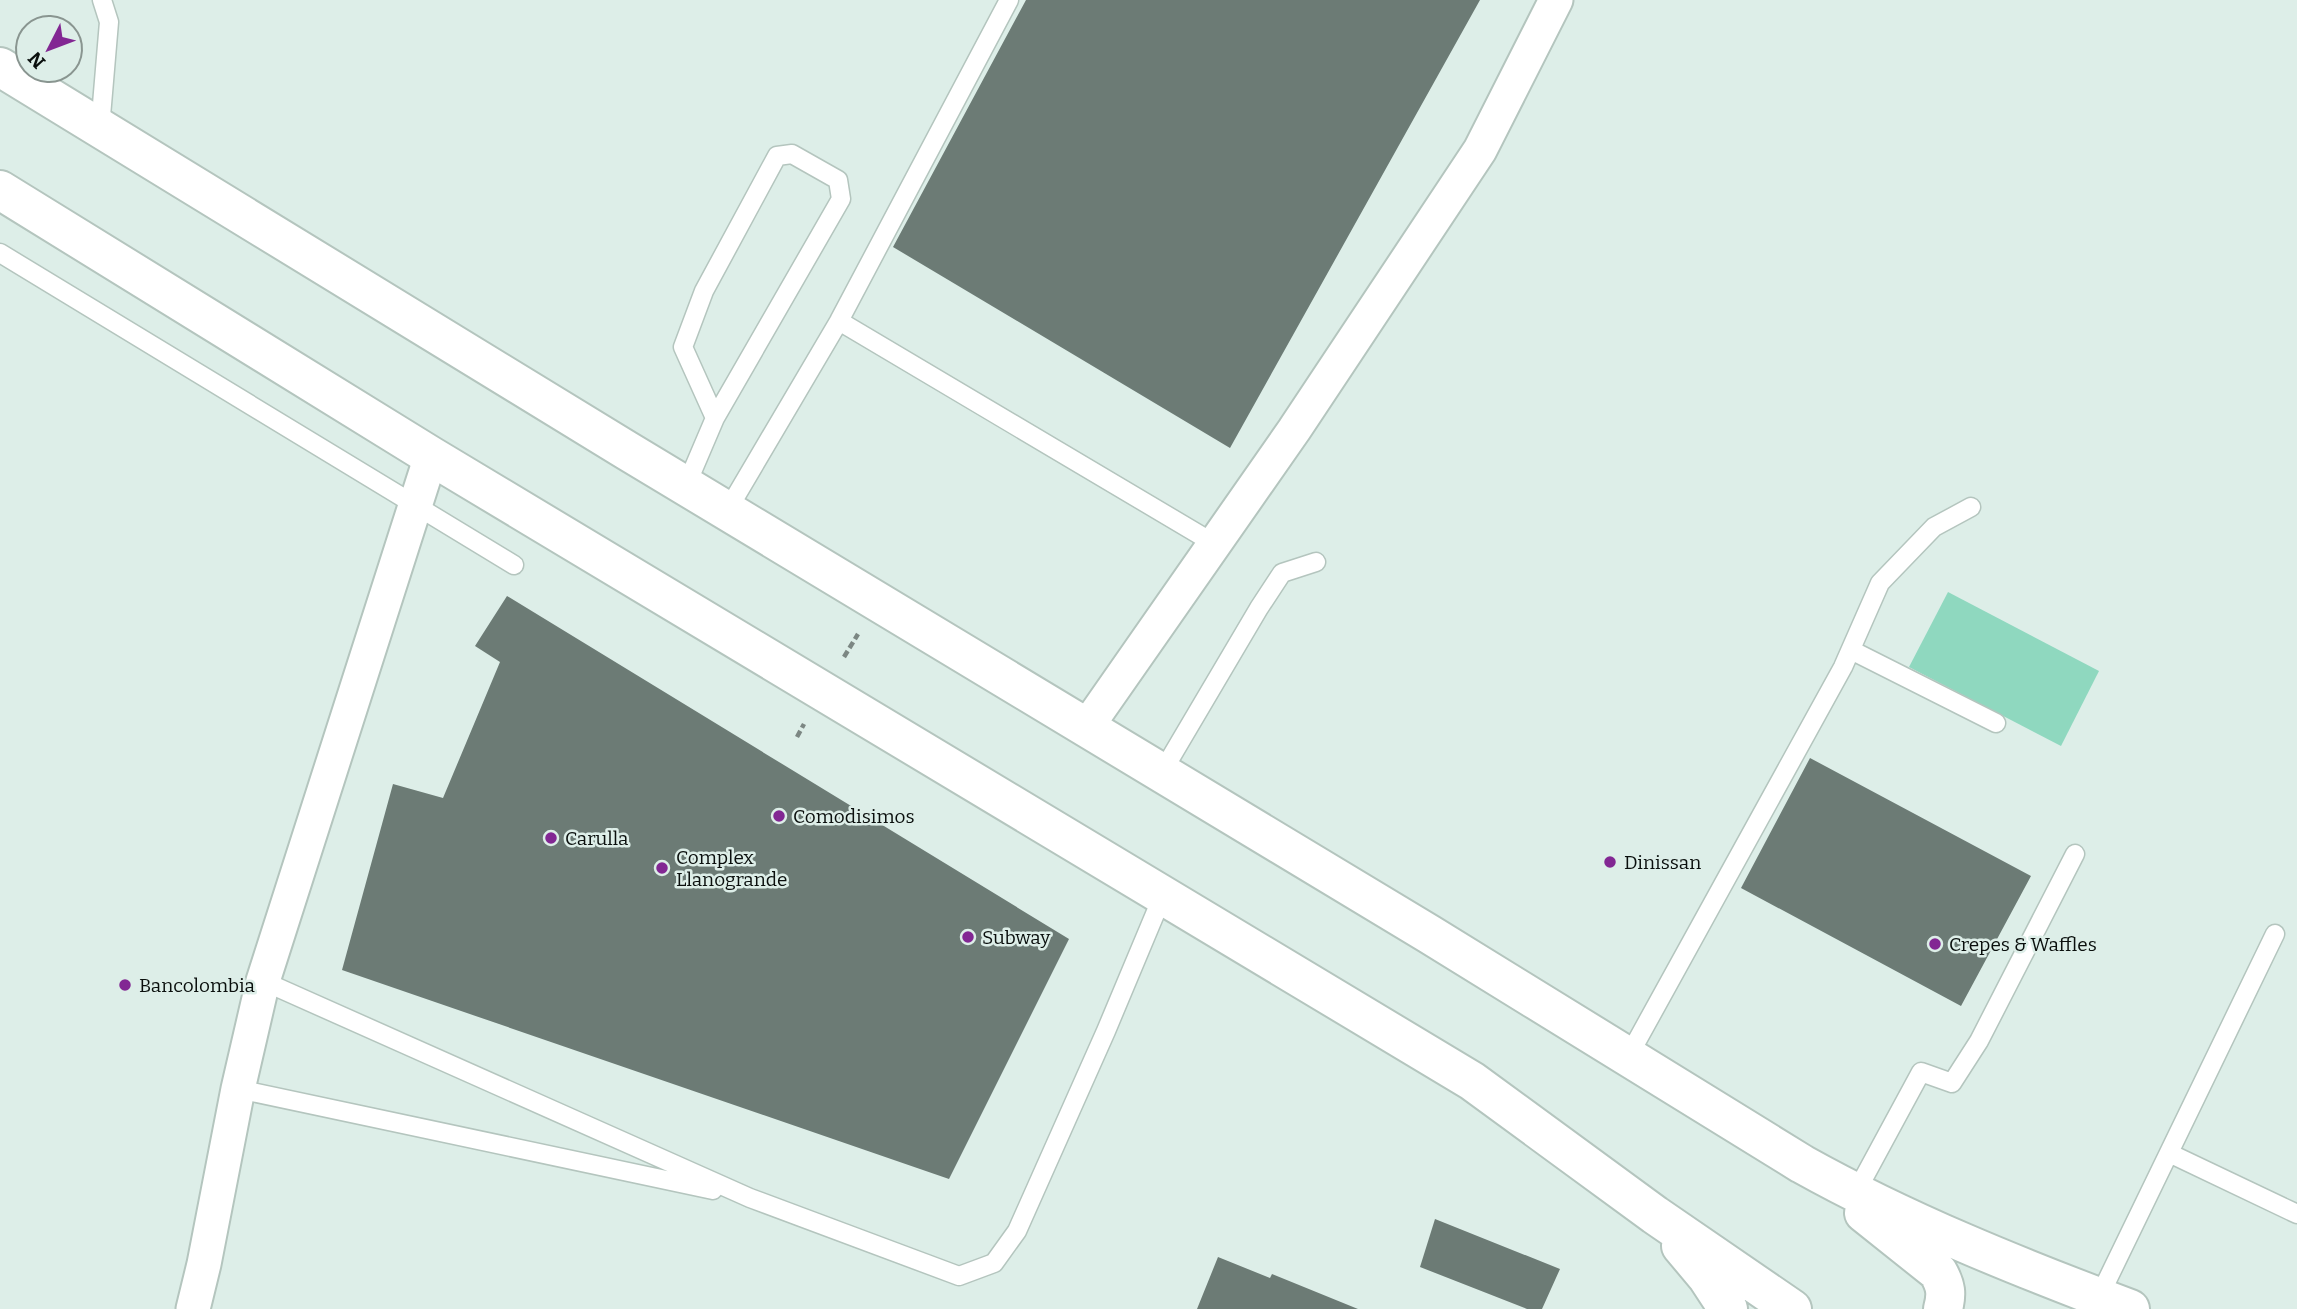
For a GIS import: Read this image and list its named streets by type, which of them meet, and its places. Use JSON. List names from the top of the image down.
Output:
{
  "places": [
    "Comodisimos",
    "Carulla",
    "Dinissan",
    "Complex Llanogrande",
    "Subway",
    "Crepes & Waffles",
    "Bancolombia"
  ],
  "north": "bottom left"
}
